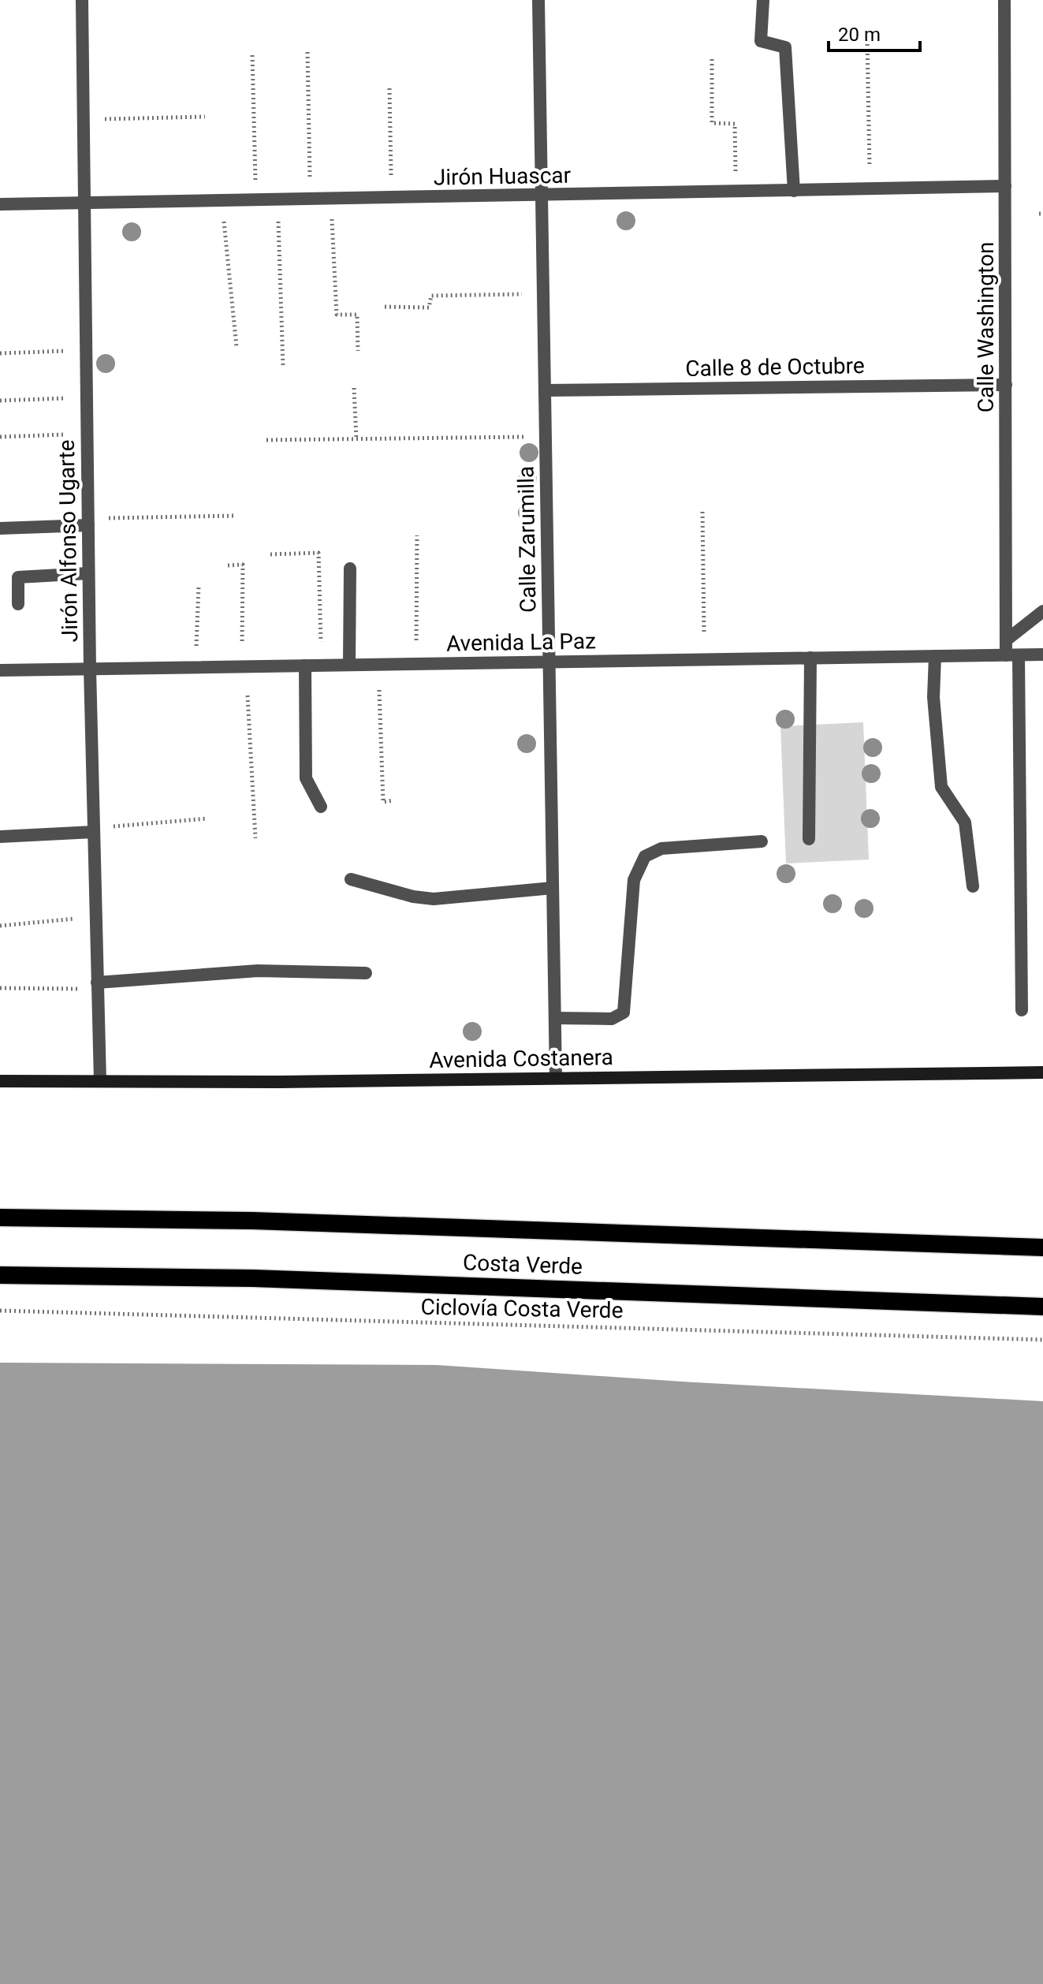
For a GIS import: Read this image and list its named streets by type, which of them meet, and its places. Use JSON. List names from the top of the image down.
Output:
{
  "streets": {
    "highway": ["Costa Verde"],
    "main road": ["Avenida Costanera"],
    "street": [
      "Jirón Huascar",
      "Calle Washington",
      "Calle 8 de Octubre",
      "Calle Zarumilla",
      "Jirón Alfonso Ugarte",
      "Avenida La Paz"
    ],
    "path": ["Ciclovía Costa Verde"]
  },
  "crossings": [
    ["Jirón Huascar", "Calle Washington"],
    ["Jirón Huascar", "Calle Zarumilla"],
    ["Jirón Huascar", "Jirón Alfonso Ugarte"],
    ["Calle Washington", "Calle 8 de Octubre"],
    ["Calle Washington", "Avenida La Paz"],
    ["Calle 8 de Octubre", "Calle Zarumilla"],
    ["Calle Zarumilla", "Avenida La Paz"],
    ["Calle Zarumilla", "Avenida Costanera"],
    ["Jirón Alfonso Ugarte", "Avenida La Paz"],
    ["Jirón Alfonso Ugarte", "Avenida Costanera"]
  ],
  "scale_bar": "20 m"
}
